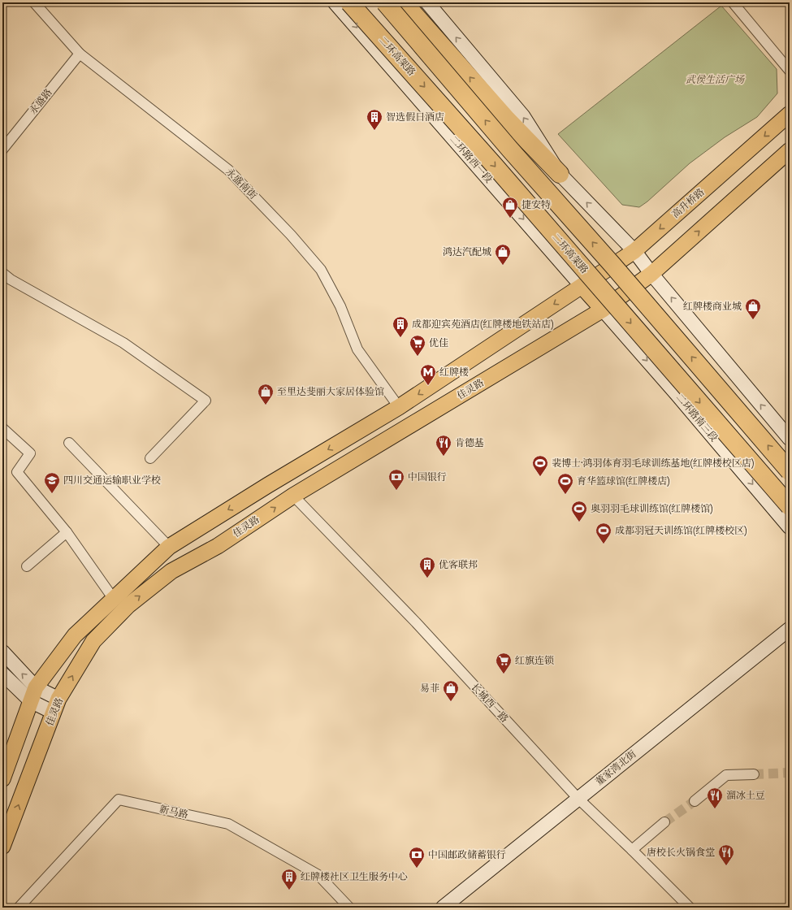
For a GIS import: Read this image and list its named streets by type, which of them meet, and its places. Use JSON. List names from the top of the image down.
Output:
{
  "streets": {
    "highway": ["二环高架路"],
    "main road": [
      "二环路西一段",
      "高升桥路",
      "佳灵路",
      "二环路南三段",
      "董家湾北街"
    ],
    "street": [
      "永盛路",
      "永盛南街",
      "长城西一路",
      "新马路"
    ]
  },
  "crossings": [
    ["永盛路", "永盛南街"],
    ["二环路西一段", "高升桥路"],
    ["佳灵路", "二环路南三段"],
    ["佳灵路", "长城西一路"],
    ["长城西一路", "董家湾北街"]
  ],
  "parks": ["武侯生活广场"],
  "places": {
    "building": [
      "智选假日酒店",
      "成都迎宾苑酒店(红牌楼地铁站店)",
      "优客联邦",
      "红牌楼社区卫生服务中心"
    ],
    "shop": [
      "捷安特",
      "鸿达汽配城",
      "红牌楼商业城",
      "至里达斐丽大家居体验馆",
      "易菲"
    ],
    "supermarket": ["优佳", "红旗连锁"],
    "metro station": ["红牌楼"],
    "restaurant": ["肯德基", "溜冰土豆", "唐校长火锅食堂"],
    "sports": [
      "裴博士·鸿羽体育羽毛球训练基地(红牌楼校区店)",
      "育华篮球馆(红牌楼店)",
      "奥羽羽毛球训练馆(红牌楼馆)",
      "成都羽冠天训练馆(红牌楼校区)"
    ],
    "bank": ["中国银行", "中国邮政储蓄银行"],
    "school or university": ["四川交通运输职业学校"]
  }
}
